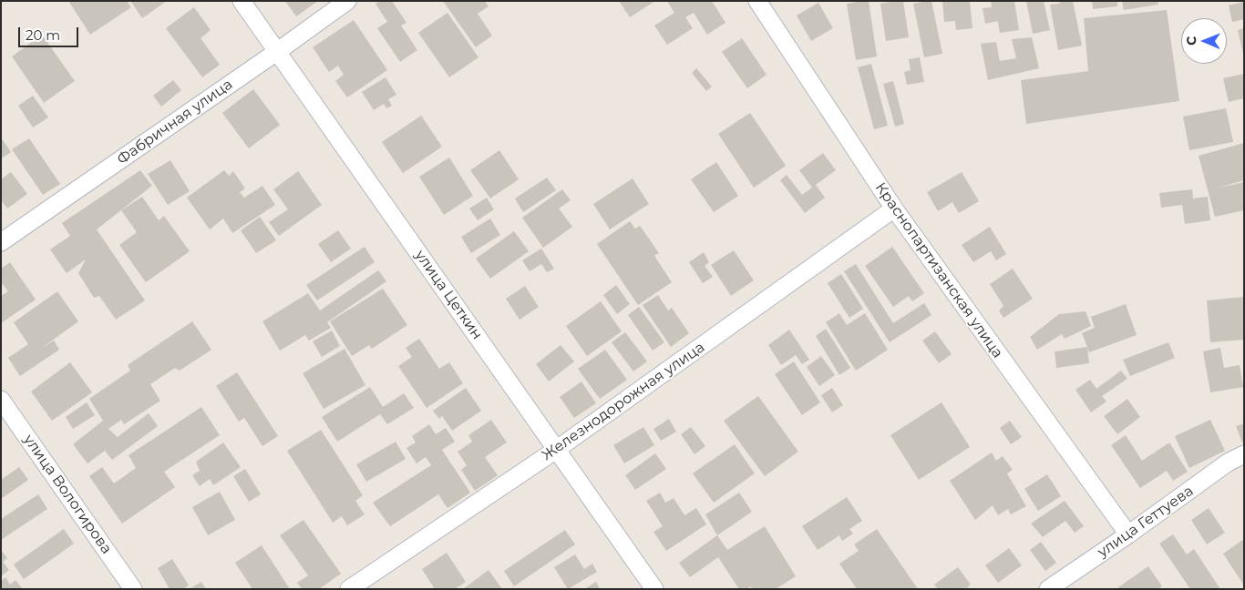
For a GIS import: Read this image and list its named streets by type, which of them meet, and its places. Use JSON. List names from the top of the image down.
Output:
{
  "streets": {
    "street": [
      "Фабричная улица",
      "Краснопартизанская улица",
      "улица Цеткин",
      "Железнодорожная улица",
      "улица Вологирова",
      "улица Геттуева"
    ]
  },
  "crossings": [
    ["Фабричная улица", "улица Цеткин"],
    ["Краснопартизанская улица", "Железнодорожная улица"],
    ["Краснопартизанская улица", "улица Геттуева"],
    ["улица Цеткин", "Железнодорожная улица"]
  ],
  "scale_bar": "20 m",
  "north": "left"
}
